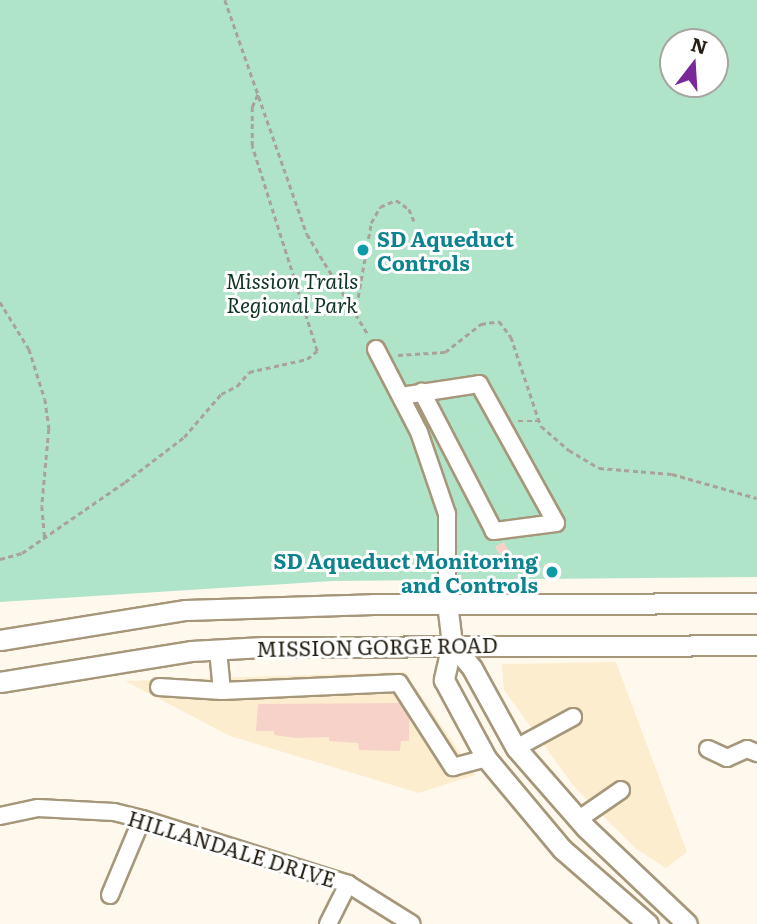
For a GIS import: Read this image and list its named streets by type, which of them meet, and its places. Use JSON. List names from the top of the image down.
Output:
{
  "streets": {
    "main road": ["MISSION GORGE ROAD"],
    "street": ["HILLANDALE DRIVE"]
  },
  "parks": ["Mission Trails Regional Park"],
  "places": ["SD Aqueduct Controls", "SD Aqueduct Monitoring and Controls"],
  "north": "top"
}
